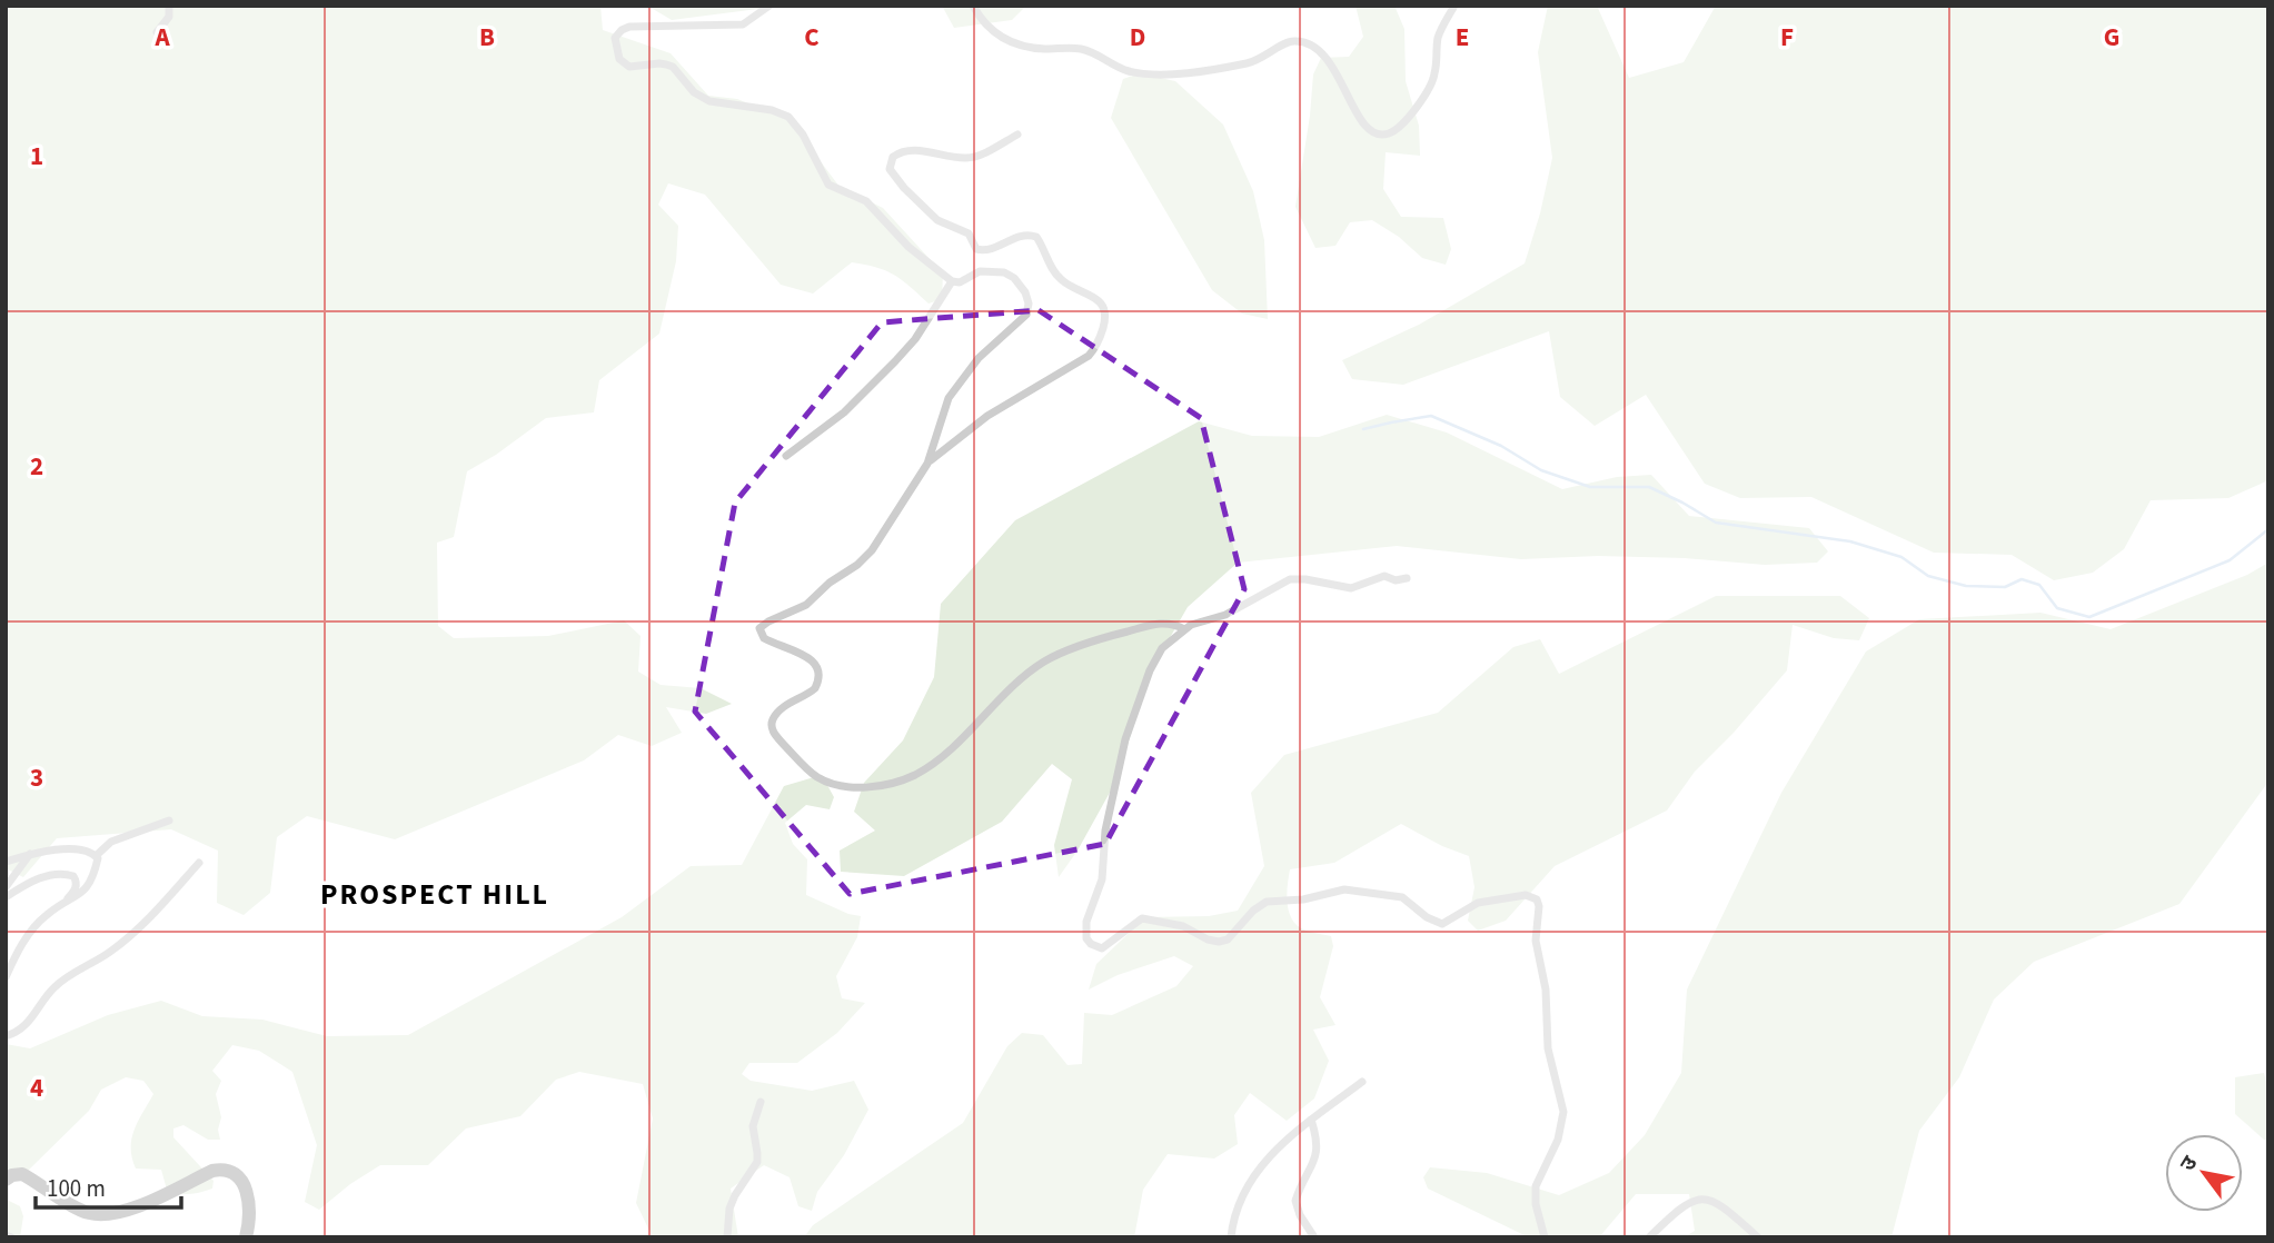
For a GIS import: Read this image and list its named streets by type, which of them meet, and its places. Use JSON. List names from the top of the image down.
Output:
{
  "districts": ["PROSPECT HILL"],
  "scale_bar": "100 m",
  "north": "top left",
  "grid": {
    "columns": [
      "A",
      "B",
      "C",
      "D",
      "E",
      "F",
      "G"
    ],
    "rows": [
      "1",
      "2",
      "3",
      "4"
    ]
  }
}
